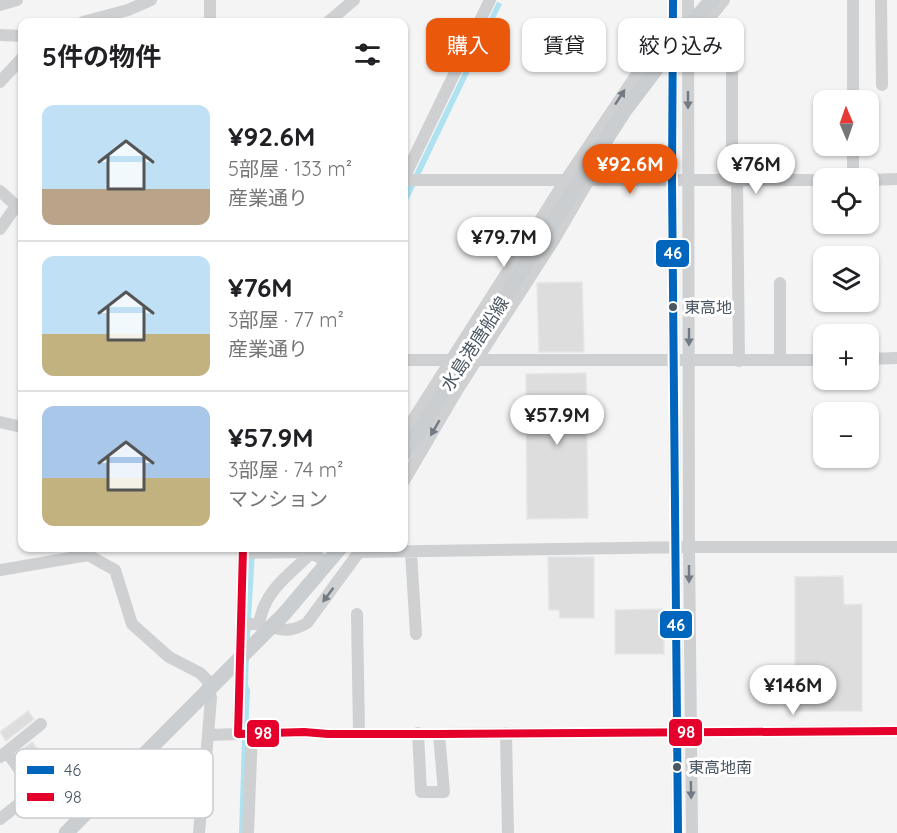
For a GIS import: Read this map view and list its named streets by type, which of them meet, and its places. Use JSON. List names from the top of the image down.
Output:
{
  "streets": {
    "main road": ["水島港唐船線"]
  },
  "places": ["東高地", "東高地南"],
  "lines": ["transit line 46", "transit line 98"],
  "legend": ["46", "98"],
  "north": "top",
  "page": {
    "chip": ["購入", "賃貸", "絞り込み"],
    "heading": "5件の物件",
    "map_buttons": ["+", "−"],
    "list": [
      {
        "name": "¥92.6M",
        "note": "5部屋 · 133 m² · 産業通り"
      },
      {
        "name": "¥76M",
        "note": "3部屋 · 77 m² · 産業通り"
      },
      {
        "name": "¥57.9M",
        "note": "3部屋 · 74 m² · マンション"
      }
    ],
    "price": [
      "¥92.6M",
      "¥76M",
      "¥79.7M",
      "¥57.9M",
      "¥146M"
    ]
  }
}
